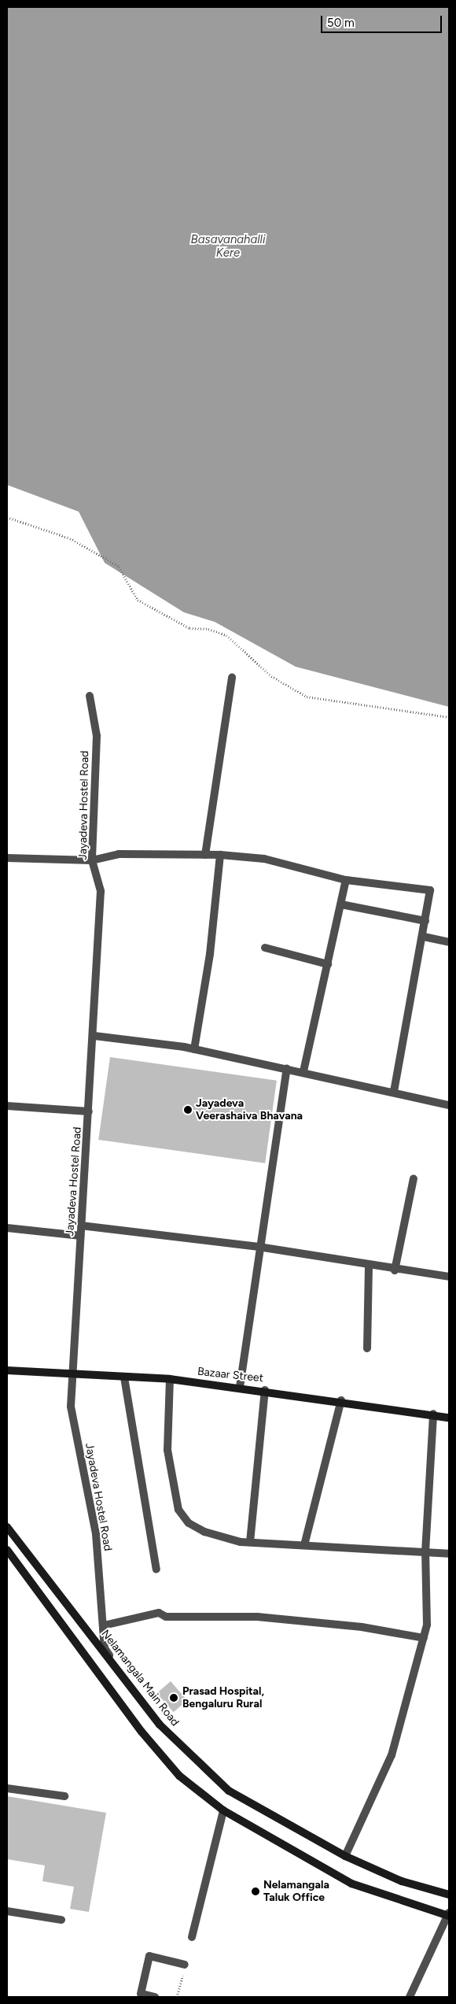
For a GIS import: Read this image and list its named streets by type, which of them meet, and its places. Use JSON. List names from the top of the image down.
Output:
{
  "streets": {
    "main road": ["Bazaar Street", "Nelamangala Main Road"],
    "street": ["Jayadeva Hostel Road"]
  },
  "crossings": [
    ["Jayadeva Hostel Road", "Bazaar Street"],
    ["Jayadeva Hostel Road", "Nelamangala Main Road"]
  ],
  "water": ["Basavanahalli Kere"],
  "places": ["Jayadeva Veerashaiva Bhavana", "Prasad Hospital, Bengaluru Rural", "Nelamangala Taluk Office"],
  "scale_bar": "50 m"
}
